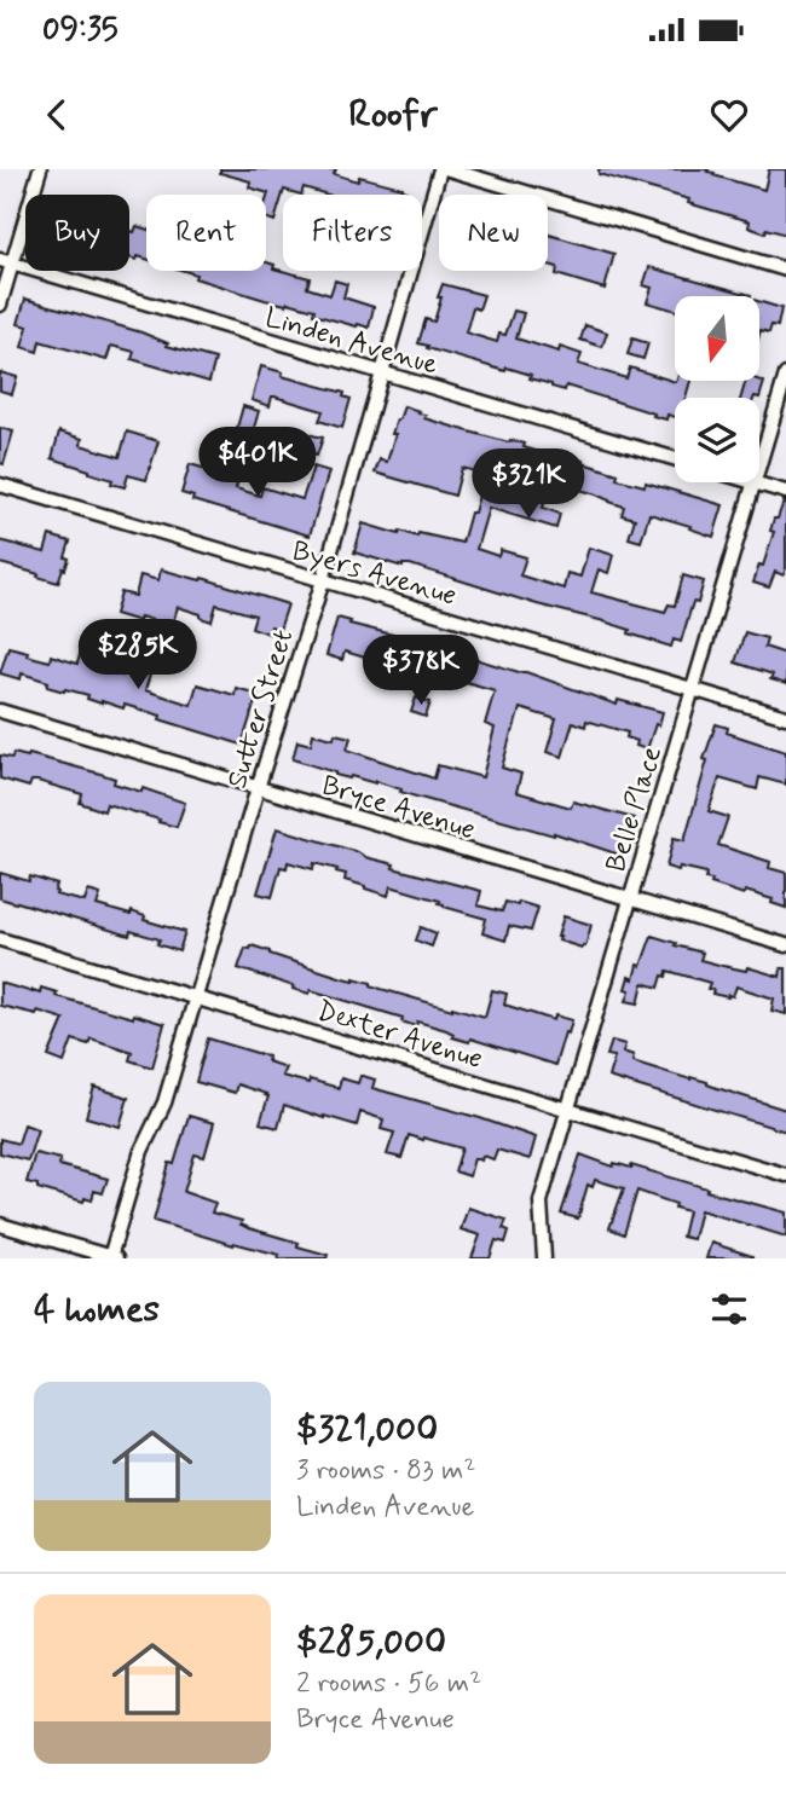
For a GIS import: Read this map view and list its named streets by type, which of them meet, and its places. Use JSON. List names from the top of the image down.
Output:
{
  "streets": {
    "street": [
      "Linden Avenue",
      "Byers Avenue",
      "Sutter Street",
      "Bryce Avenue",
      "Belle Place",
      "Dexter Avenue"
    ]
  },
  "crossings": [
    ["Linden Avenue", "Sutter Street"],
    ["Byers Avenue", "Sutter Street"],
    ["Byers Avenue", "Belle Place"],
    ["Sutter Street", "Bryce Avenue"],
    ["Sutter Street", "Dexter Avenue"],
    ["Bryce Avenue", "Belle Place"],
    ["Belle Place", "Dexter Avenue"]
  ],
  "north": "bottom",
  "page": {
    "status": "09:35",
    "header": "Roofr",
    "chip": [
      "Buy",
      "Rent",
      "Filters",
      "New"
    ],
    "price": [
      "$401K",
      "$321K",
      "$285K",
      "$378K"
    ],
    "heading": "4 homes",
    "list": [
      {
        "name": "$321,000",
        "note": "3 rooms · 83 m² · Linden Avenue"
      },
      {
        "name": "$285,000",
        "note": "2 rooms · 56 m² · Bryce Avenue"
      }
    ]
  }
}
